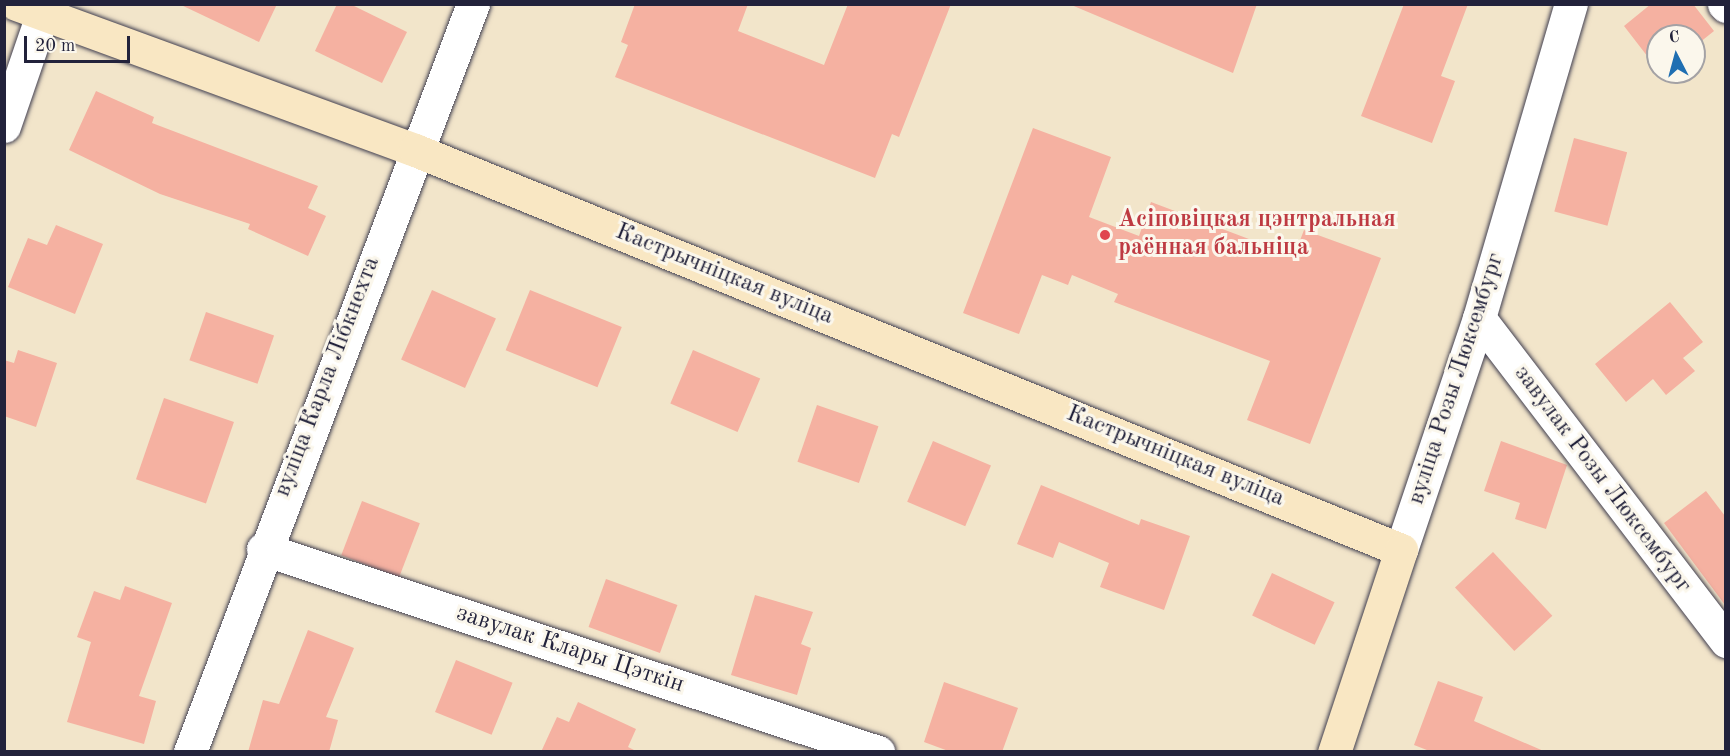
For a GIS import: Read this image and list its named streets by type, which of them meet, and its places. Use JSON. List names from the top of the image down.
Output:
{
  "streets": {
    "street": [
      "Кастрычніцкая вуліца",
      "вуліца Карла Лібкнехта",
      "вуліца Розы Люксембург",
      "завулак Розы Люксембург",
      "завулак Клары Цэткін"
    ]
  },
  "crossings": [
    ["Кастрычніцкая вуліца", "вуліца Карла Лібкнехта"],
    ["Кастрычніцкая вуліца", "вуліца Розы Люксембург"],
    ["вуліца Карла Лібкнехта", "завулак Клары Цэткін"],
    ["вуліца Розы Люксембург", "завулак Розы Люксембург"]
  ],
  "places": ["Асіповіцкая цэнтральная раённая бальніца"],
  "scale_bar": "20 m",
  "north": "top"
}
